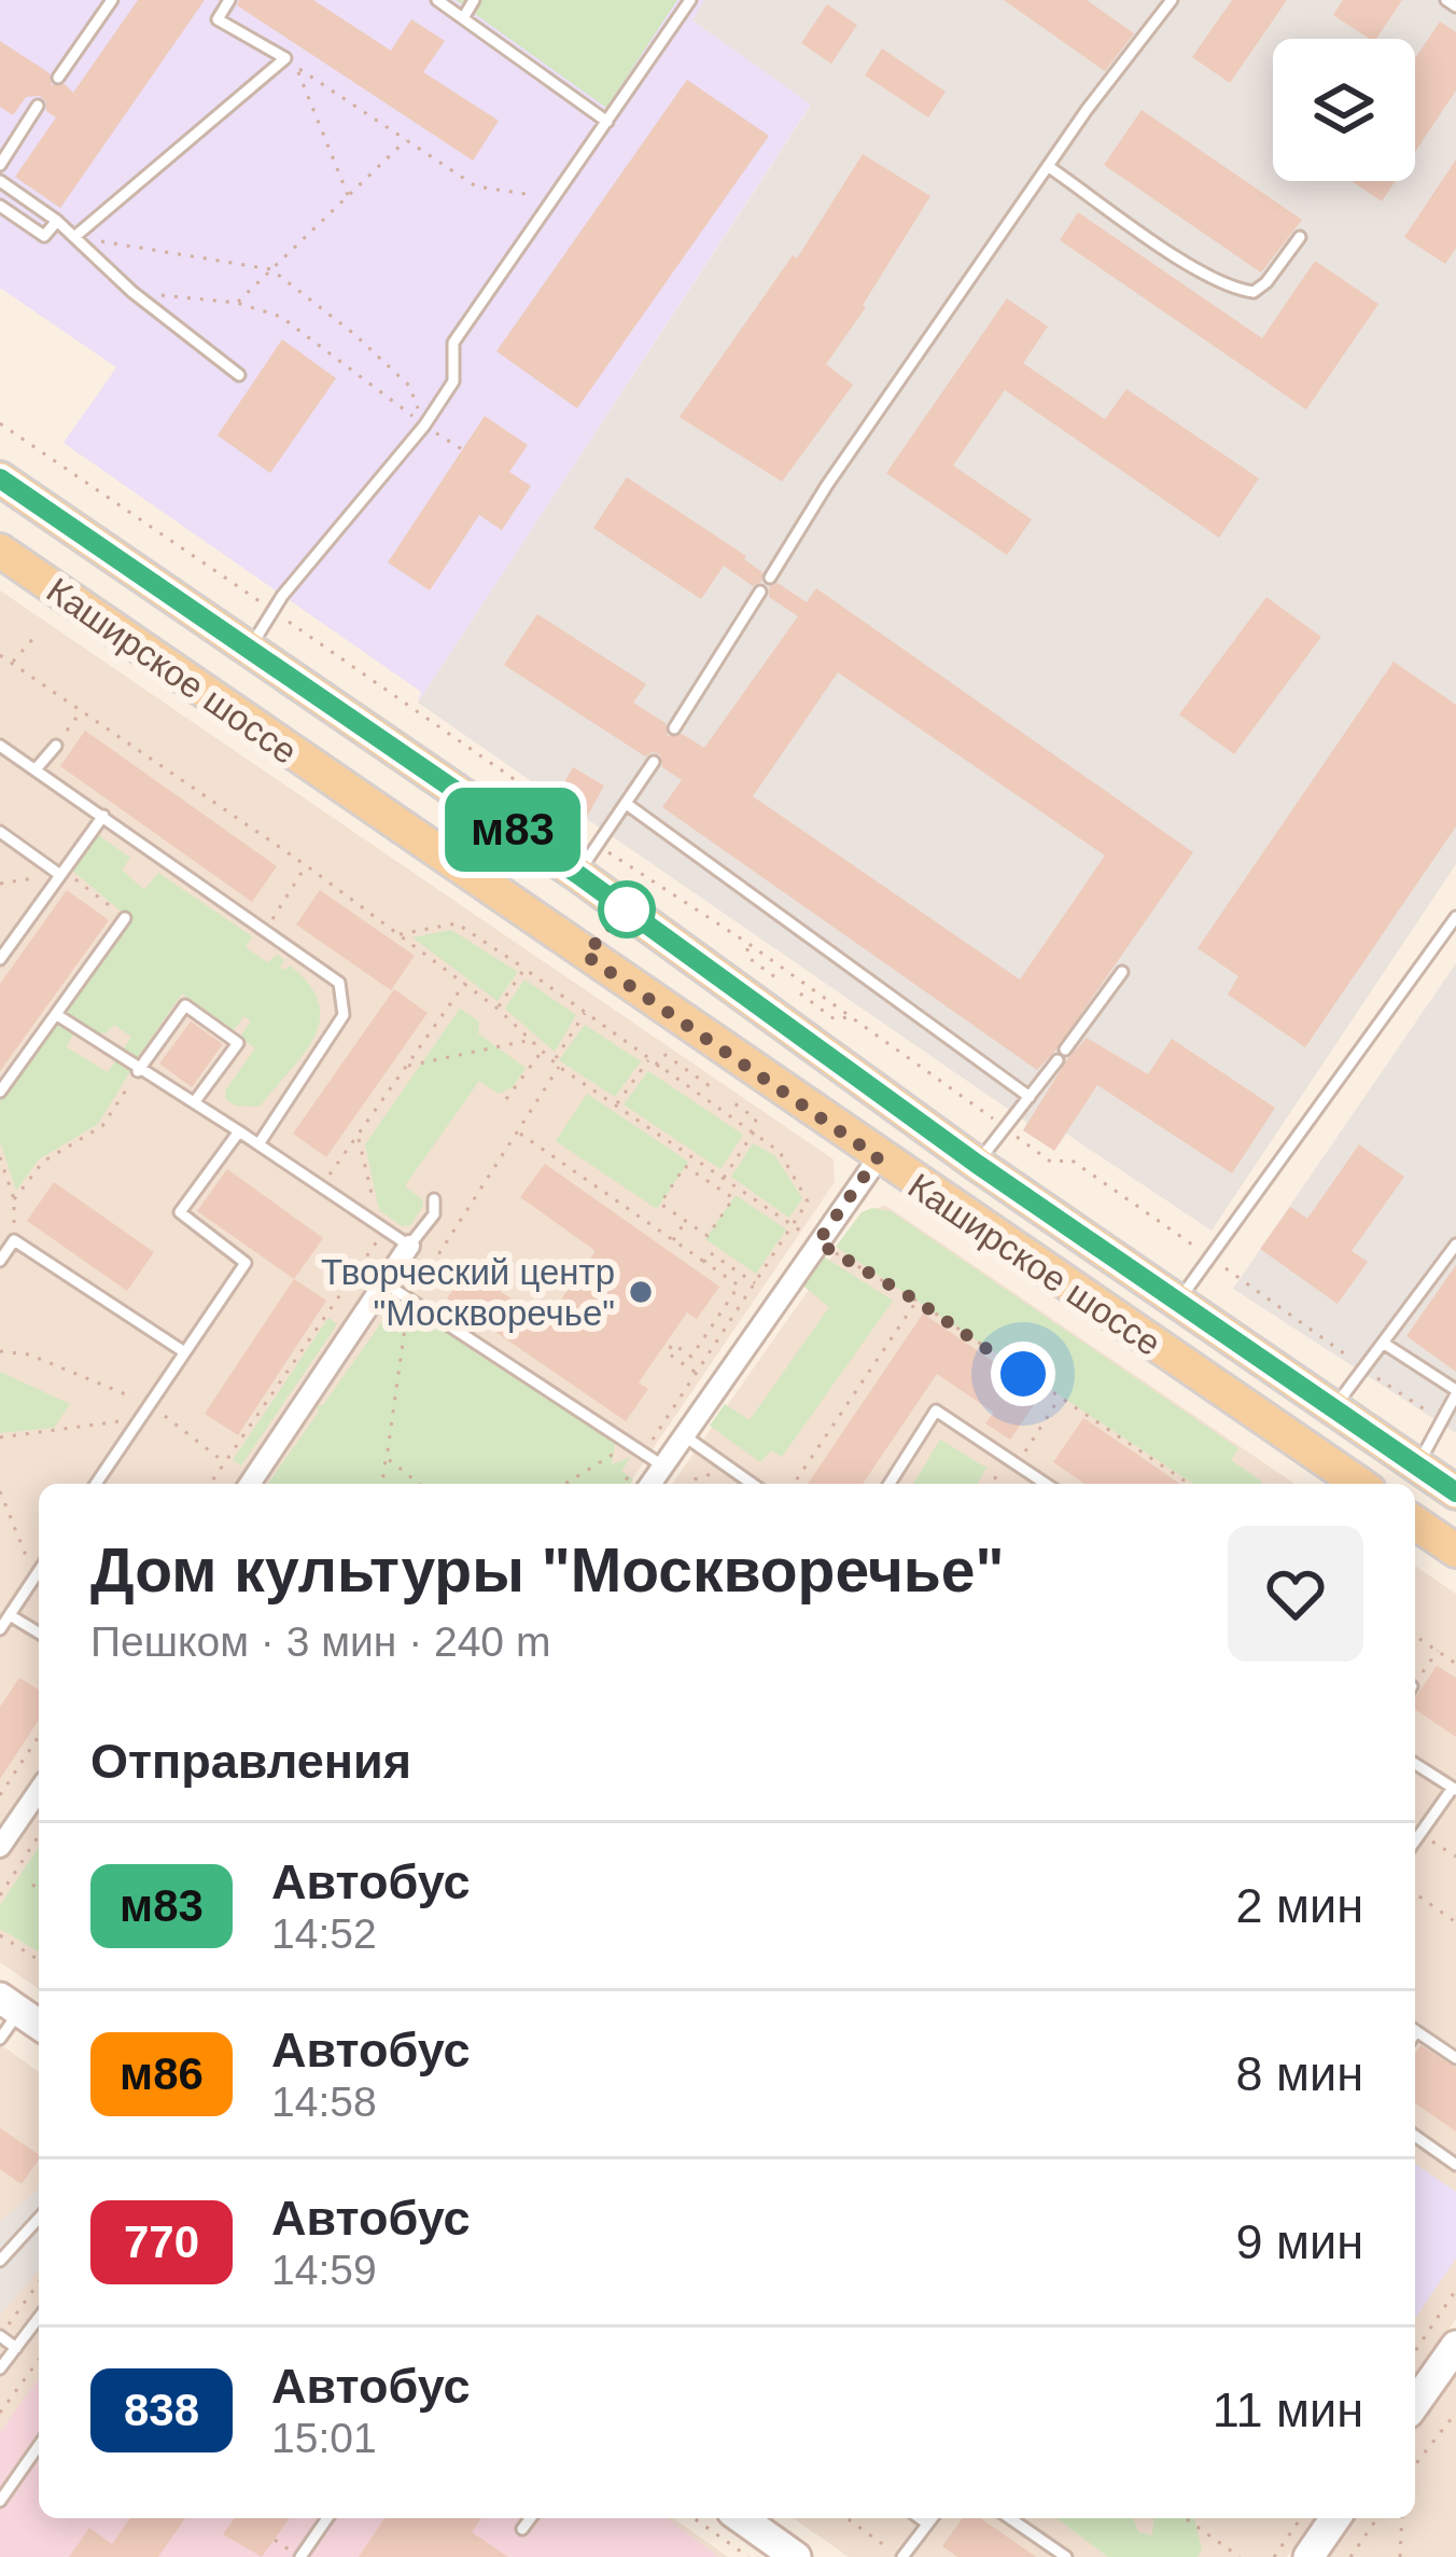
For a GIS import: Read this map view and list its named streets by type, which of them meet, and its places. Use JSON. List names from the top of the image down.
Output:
{
  "streets": {
    "main road": ["Каширское шоссе"]
  },
  "places": ["Творческий центр \"Москворечье\""],
  "lines": ["bus line м83"],
  "page": {
    "on_map": "м83",
    "heading": [
      ["Дом культуры \"Москворечье\"", "Пешком · 3 мин · 240 m"],
      "Отправления"
    ],
    "list": [
      {
        "mark": "м83",
        "name": "Автобус",
        "note": "14:52",
        "value": "2 мин"
      },
      {
        "mark": "м86",
        "name": "Автобус",
        "note": "14:58",
        "value": "8 мин"
      },
      {
        "mark": "770",
        "name": "Автобус",
        "note": "14:59",
        "value": "9 мин"
      },
      {
        "mark": "838",
        "name": "Автобус",
        "note": "15:01",
        "value": "11 мин"
      }
    ]
  }
}
